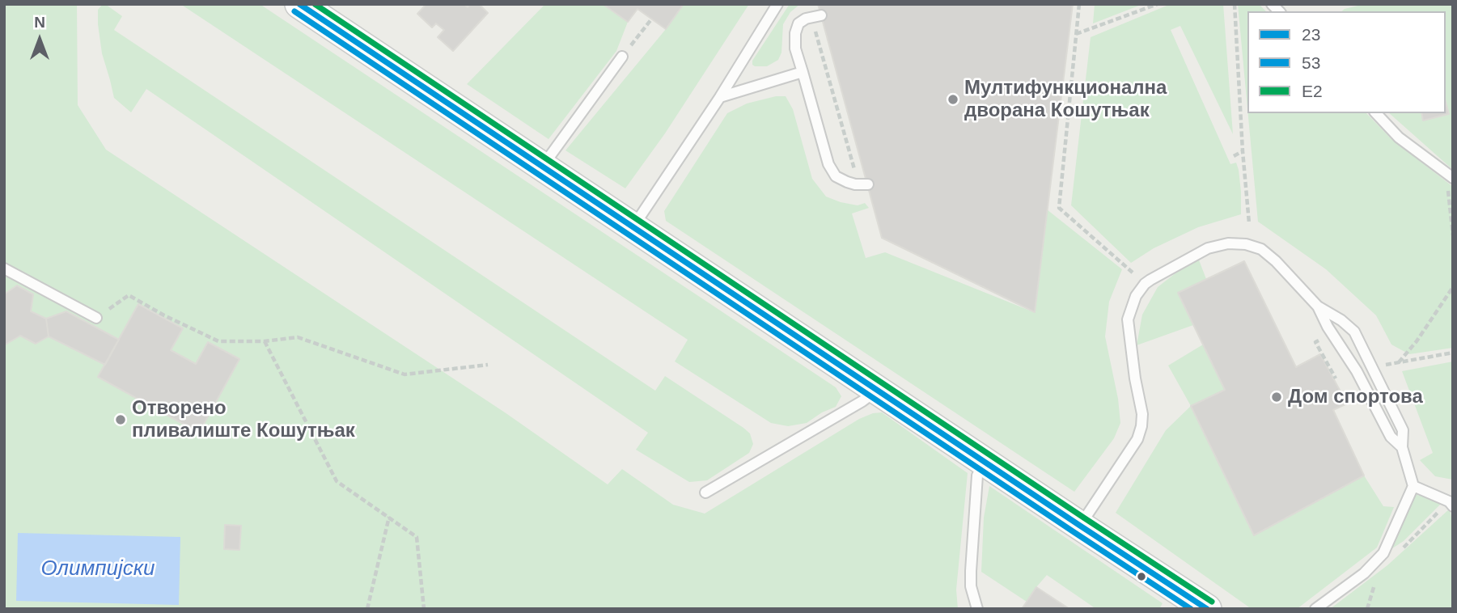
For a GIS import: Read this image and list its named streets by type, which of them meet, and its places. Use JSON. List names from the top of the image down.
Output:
{
  "water": ["Олимпијски"],
  "places": ["Мултифункционална дворана Кошутњак", "Дом спортова", "Отворено пливалиште Кошутњак"],
  "lines": ["transit line 23", "transit line E2", "transit line 53"],
  "legend": ["23", "53", "E2"],
  "north": "top"
}
